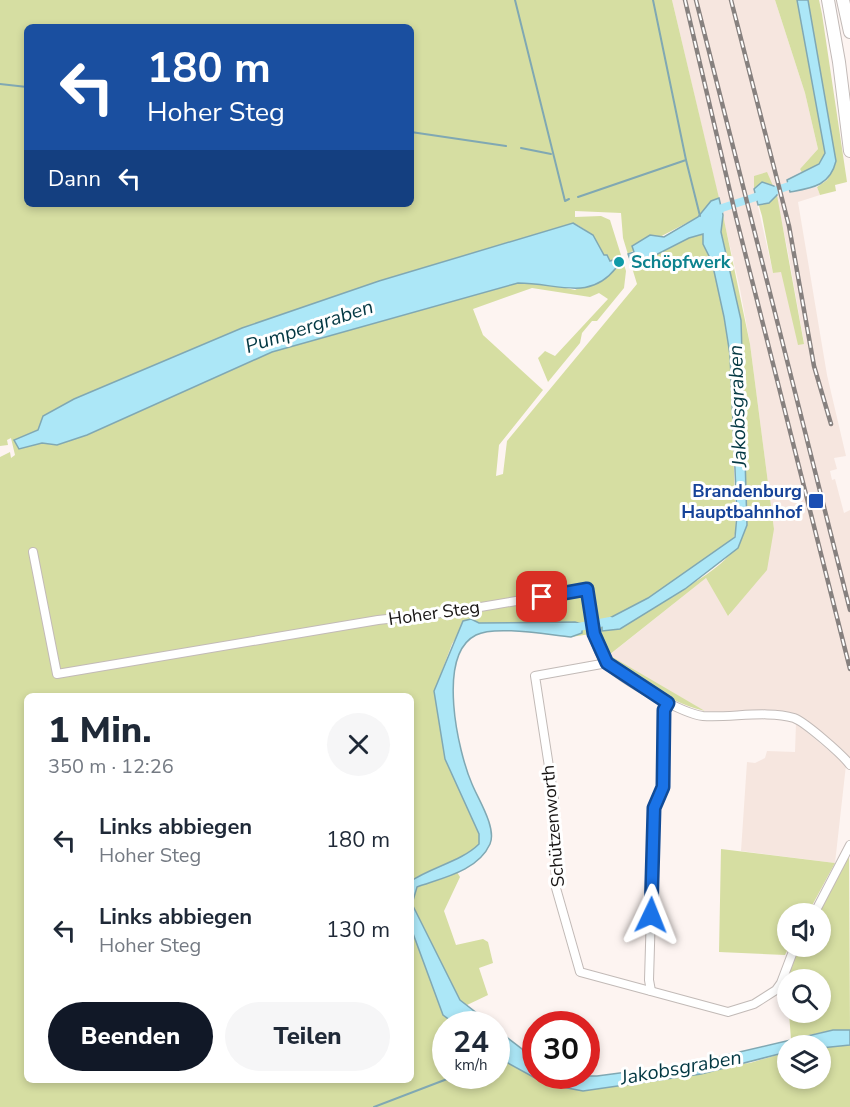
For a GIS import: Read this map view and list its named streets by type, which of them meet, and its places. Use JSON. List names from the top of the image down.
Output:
{
  "streets": {
    "street": ["Hoher Steg", "Schützenworth"]
  },
  "crossings": [
    ["Hoher Steg", "Schützenworth"]
  ],
  "water": ["Pumpergraben", "Jakobsgraben"],
  "places": {
    "other": ["Schöpfwerk"],
    "transit": ["Brandenburg Hauptbahnhof"]
  },
  "page": {
    "turn": ["180 m", "Hoher Steg"],
    "then": "Dann",
    "heading": ["1 Min.", "350 m · 12:26"],
    "list": [
      {
        "name": "Links abbiegen",
        "note": "Hoher Steg",
        "value": "180 m"
      },
      {
        "name": "Links abbiegen",
        "note": "Hoher Steg",
        "value": "130 m"
      }
    ],
    "buttons": ["Beenden", "Teilen"],
    "speed": "24 km/h",
    "limit": "30"
  }
}
